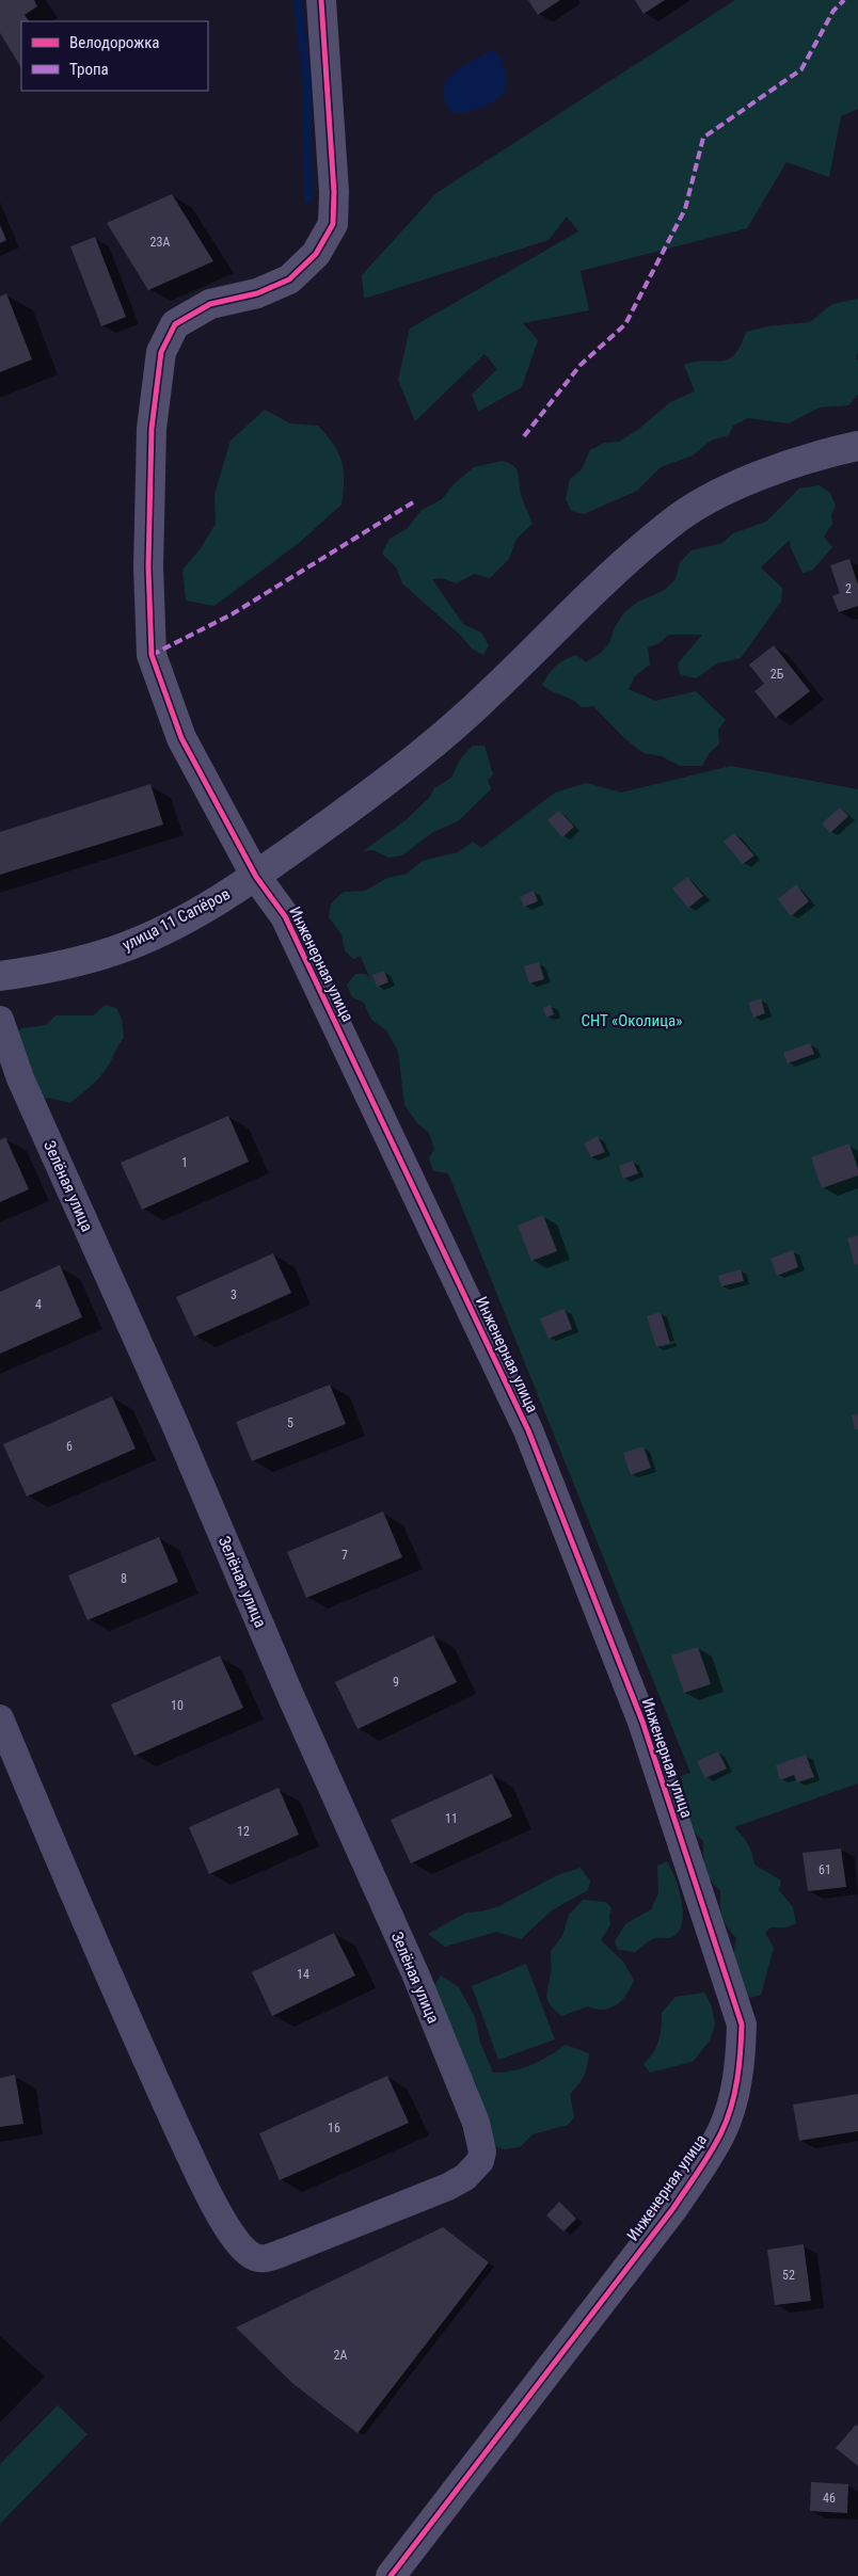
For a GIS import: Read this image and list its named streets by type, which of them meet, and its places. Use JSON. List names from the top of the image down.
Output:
{
  "streets": {
    "street": ["улица 11 Сапёров", "Инженерная улица", "Зелёная улица"]
  },
  "crossings": [
    ["улица 11 Сапёров", "Инженерная улица"]
  ],
  "parks": ["СНТ «Околица»"],
  "house_numbers": [
    "23А",
    "2",
    "2Б",
    "1",
    "3",
    "4",
    "5",
    "6",
    "7",
    "8",
    "9",
    "10",
    "11",
    "12",
    "61",
    "14",
    "16",
    "52",
    "2А",
    "46"
  ],
  "legend": ["Велодорожка", "Тропа"]
}
